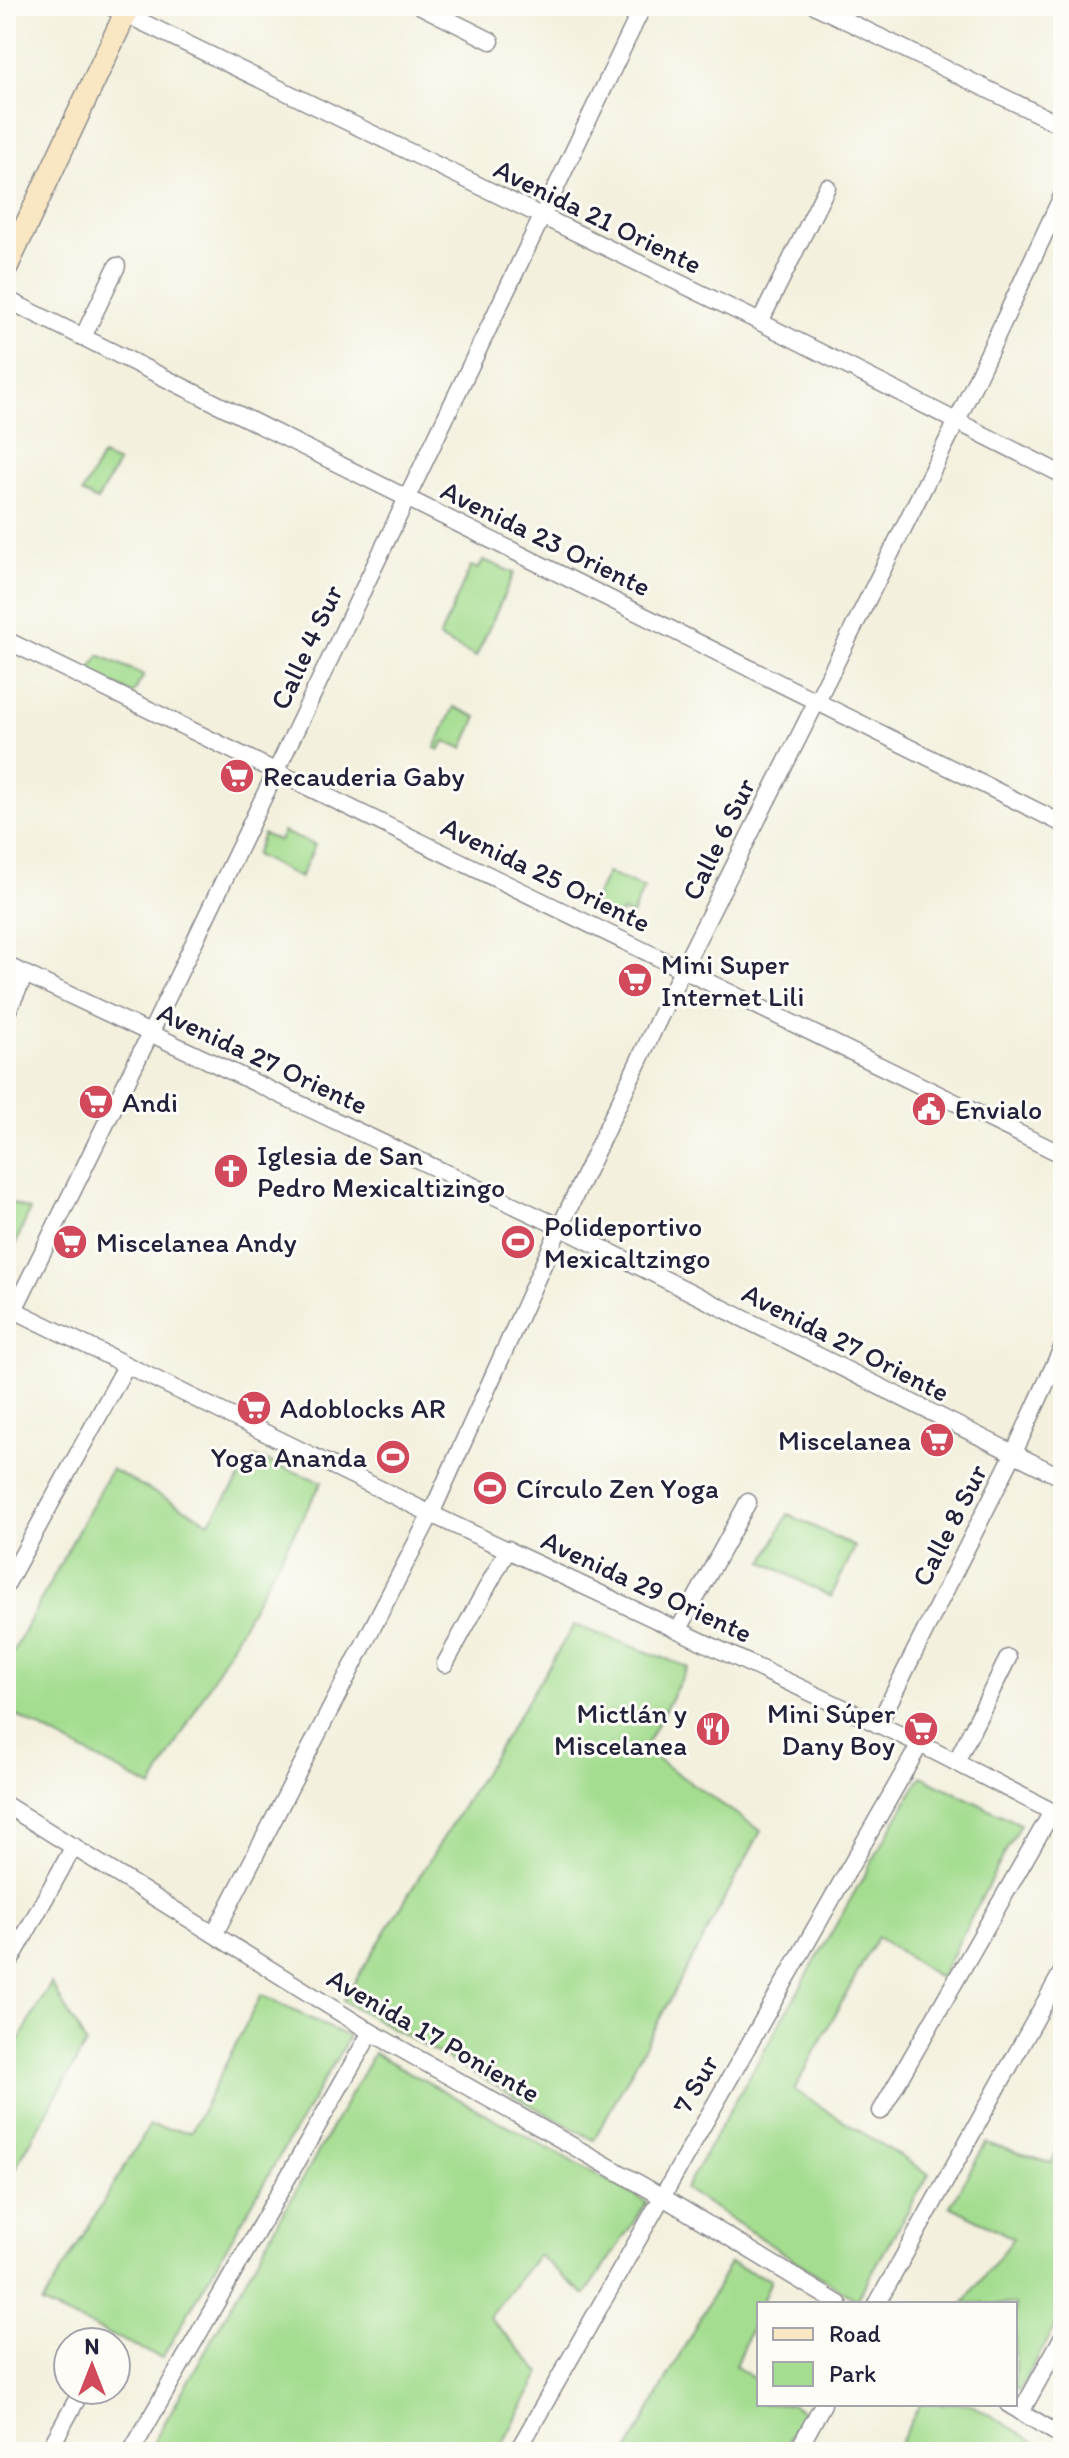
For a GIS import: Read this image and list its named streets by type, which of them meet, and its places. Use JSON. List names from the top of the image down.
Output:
{
  "streets": {
    "street": [
      "Avenida 21 Oriente",
      "Avenida 23 Oriente",
      "Calle 4 Sur",
      "Calle 6 Sur",
      "Avenida 25 Oriente",
      "Avenida 27 Oriente",
      "Calle 8 Sur",
      "Avenida 29 Oriente",
      "Avenida 17 Poniente",
      "7 Sur"
    ]
  },
  "crossings": [
    ["Avenida 21 Oriente", "Calle 4 Sur"],
    ["Avenida 21 Oriente", "Calle 6 Sur"],
    ["Avenida 23 Oriente", "Calle 4 Sur"],
    ["Avenida 23 Oriente", "Calle 6 Sur"],
    ["Calle 4 Sur", "Avenida 25 Oriente"],
    ["Calle 4 Sur", "Avenida 27 Oriente"],
    ["Calle 4 Sur", "Avenida 29 Oriente"],
    ["Calle 6 Sur", "Avenida 25 Oriente"],
    ["Calle 6 Sur", "Avenida 27 Oriente"],
    ["Calle 6 Sur", "Avenida 29 Oriente"],
    ["Calle 6 Sur", "Avenida 17 Poniente"],
    ["Avenida 27 Oriente", "Calle 8 Sur"],
    ["Calle 8 Sur", "Avenida 29 Oriente"],
    ["Avenida 29 Oriente", "7 Sur"],
    ["Avenida 17 Poniente", "7 Sur"]
  ],
  "places": {
    "supermarket": [
      "Recauderia Gaby",
      "Mini Super Internet Lili",
      "Andi",
      "Miscelanea Andy",
      "Adoblocks AR",
      "Miscelanea",
      "Mini Súper Dany Boy"
    ],
    "public building": ["Envialo"],
    "church": ["Iglesia de San Pedro Mexicaltizingo"],
    "sports": ["Polideportivo Mexicaltzingo", "Yoga Ananda", "Círculo Zen Yoga"],
    "restaurant": ["Mictlán y Miscelanea"]
  },
  "legend": ["Road", "Park"],
  "north": "top"
}
